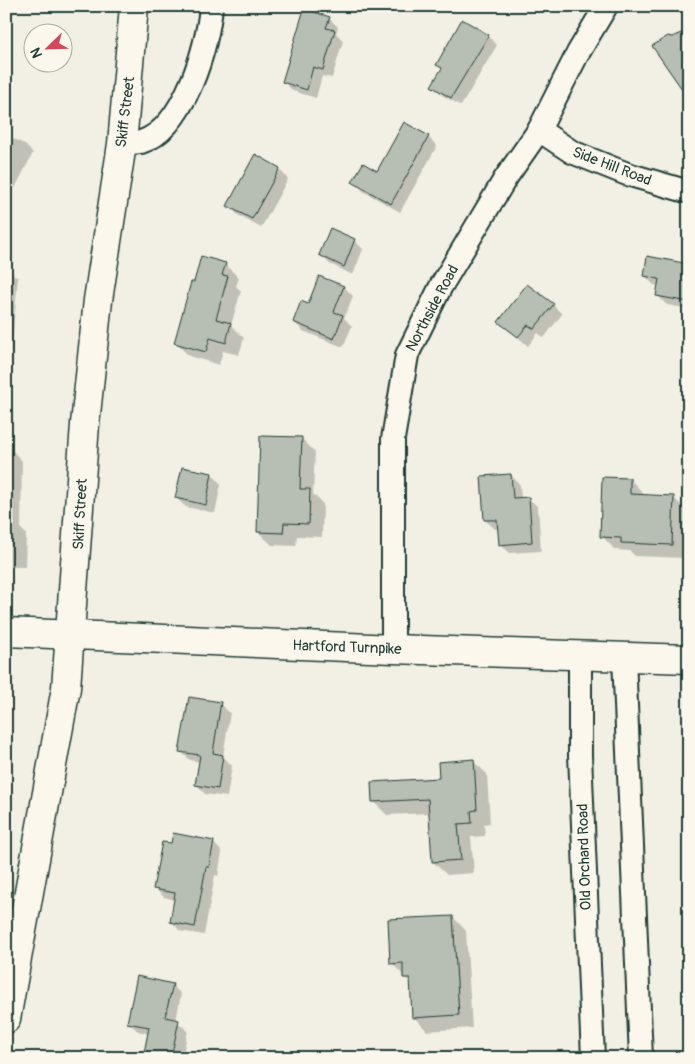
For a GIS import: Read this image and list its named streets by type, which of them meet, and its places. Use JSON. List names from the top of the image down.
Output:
{
  "streets": {
    "main road": ["Skiff Street", "Hartford Turnpike"],
    "street": ["Side Hill Road", "Northside Road", "Old Orchard Road"]
  },
  "crossings": [
    ["Skiff Street", "Hartford Turnpike"],
    ["Side Hill Road", "Northside Road"],
    ["Northside Road", "Hartford Turnpike"],
    ["Hartford Turnpike", "Old Orchard Road"]
  ],
  "north": "bottom left"
}
